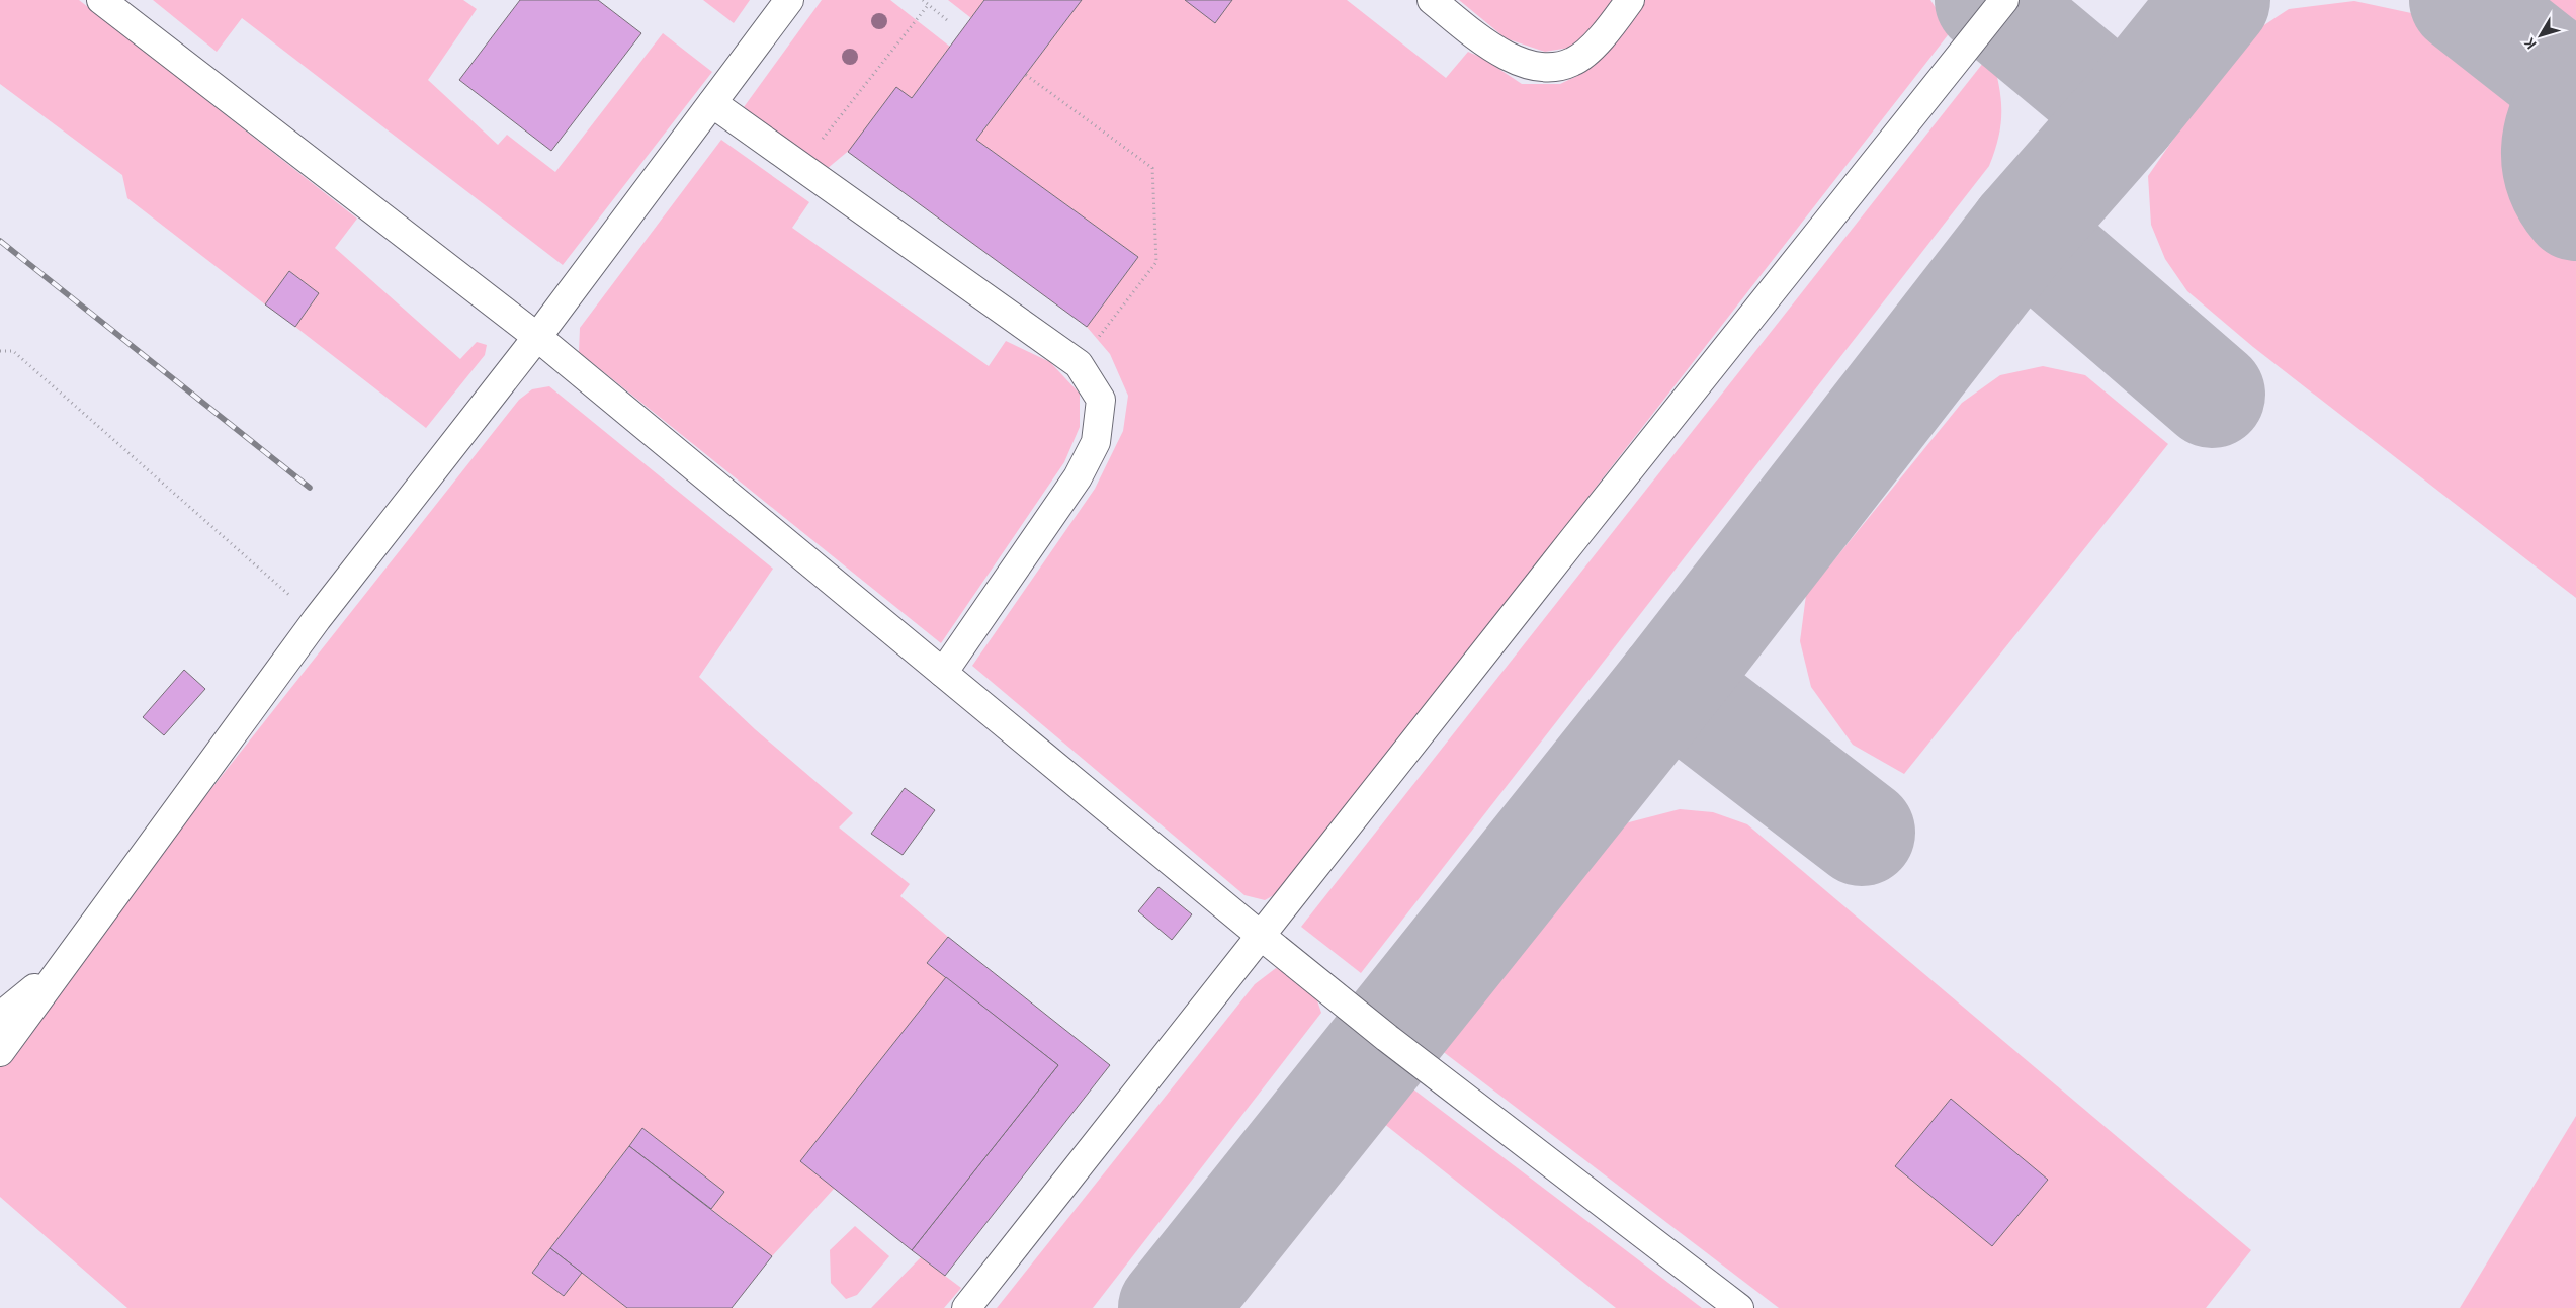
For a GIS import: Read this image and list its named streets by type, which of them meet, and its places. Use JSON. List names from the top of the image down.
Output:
{
  "north": "bottom left"
}
